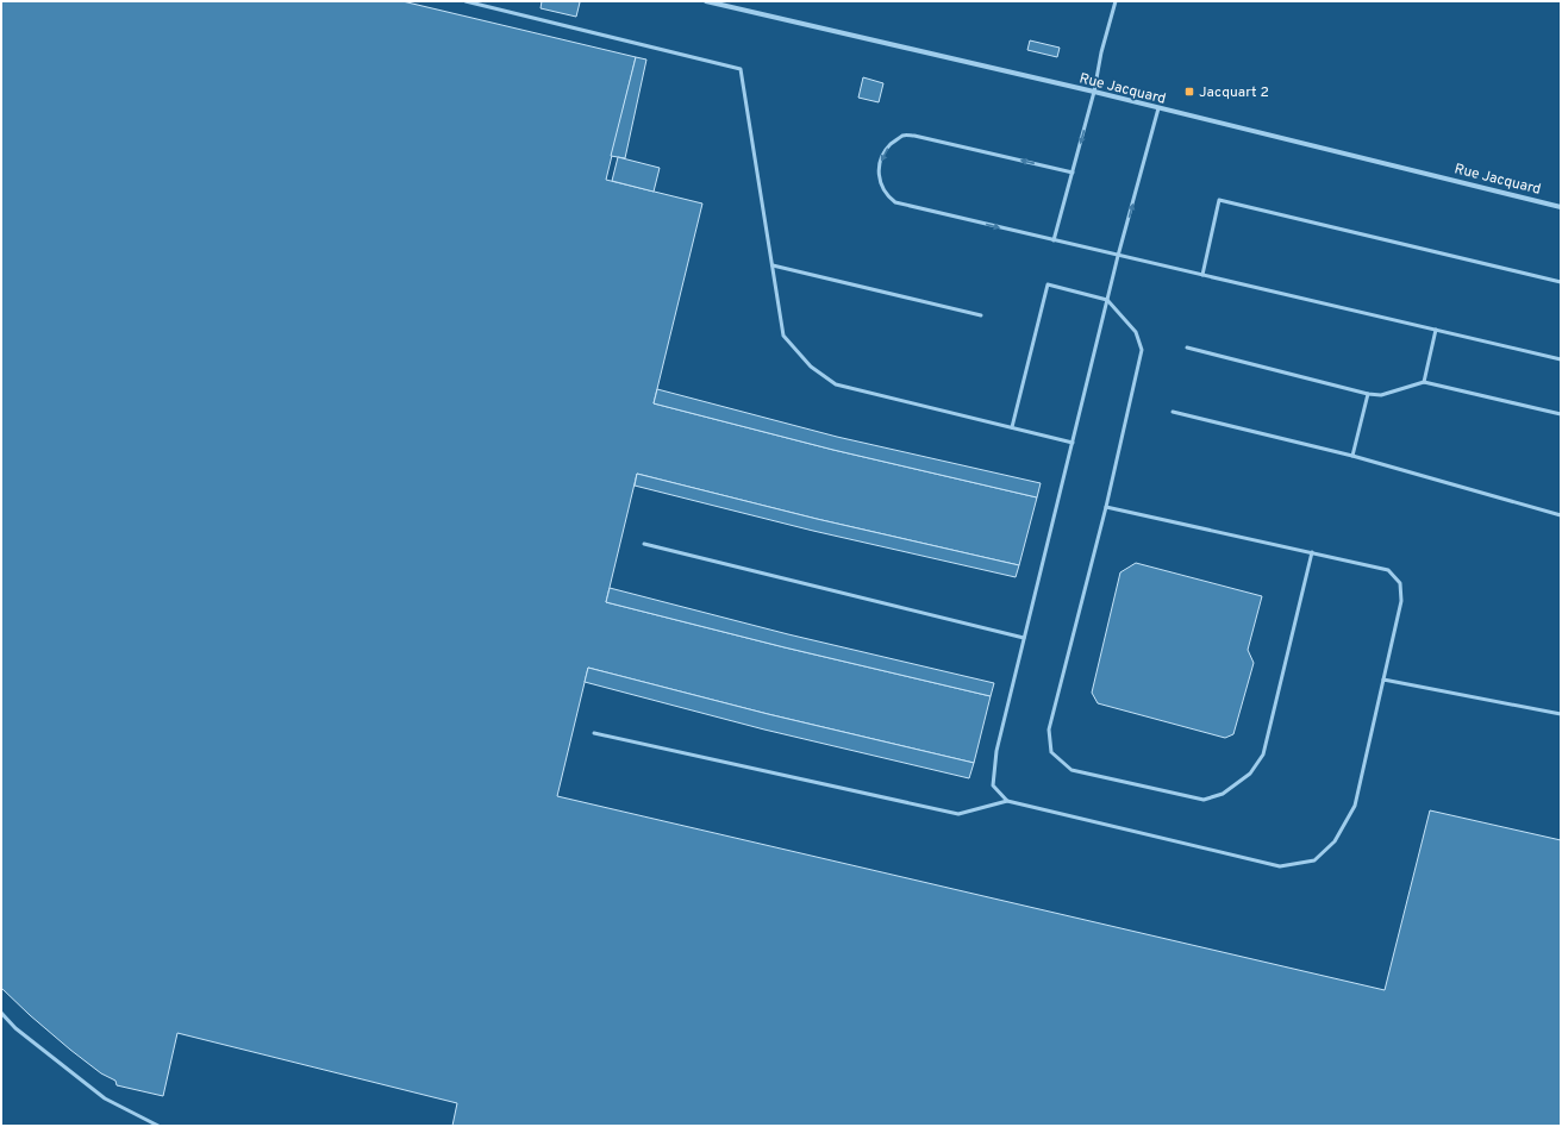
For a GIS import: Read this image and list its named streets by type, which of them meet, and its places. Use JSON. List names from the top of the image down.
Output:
{
  "streets": {
    "street": ["Rue Jacquard"]
  },
  "places": {
    "transit": ["Jacquart 2"]
  }
}
